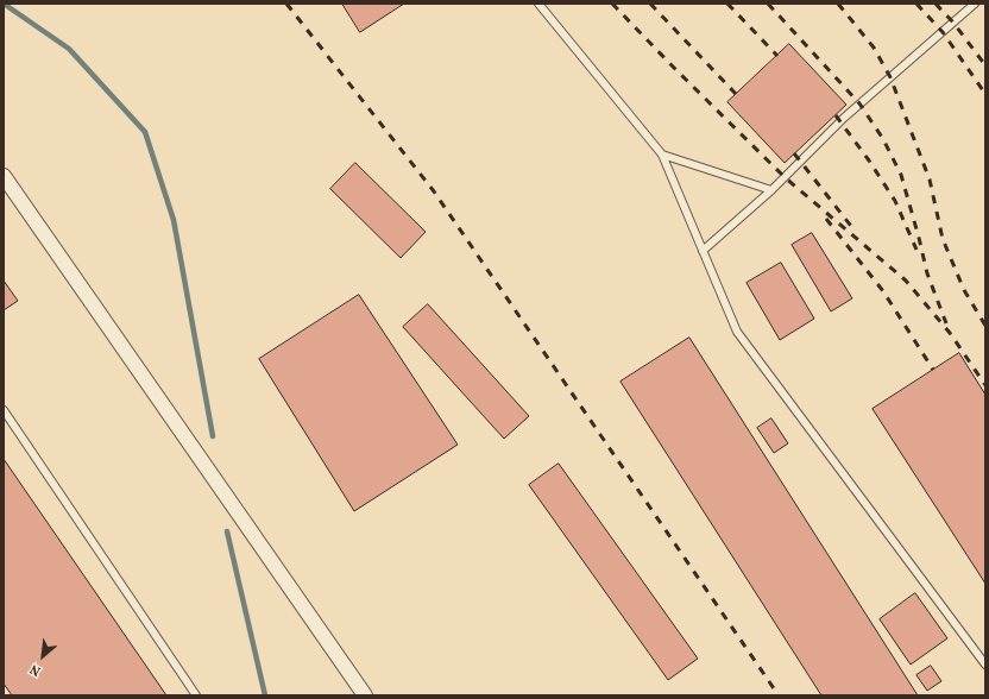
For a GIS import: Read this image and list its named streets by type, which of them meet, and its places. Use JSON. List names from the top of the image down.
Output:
{
  "north": "bottom left"
}
